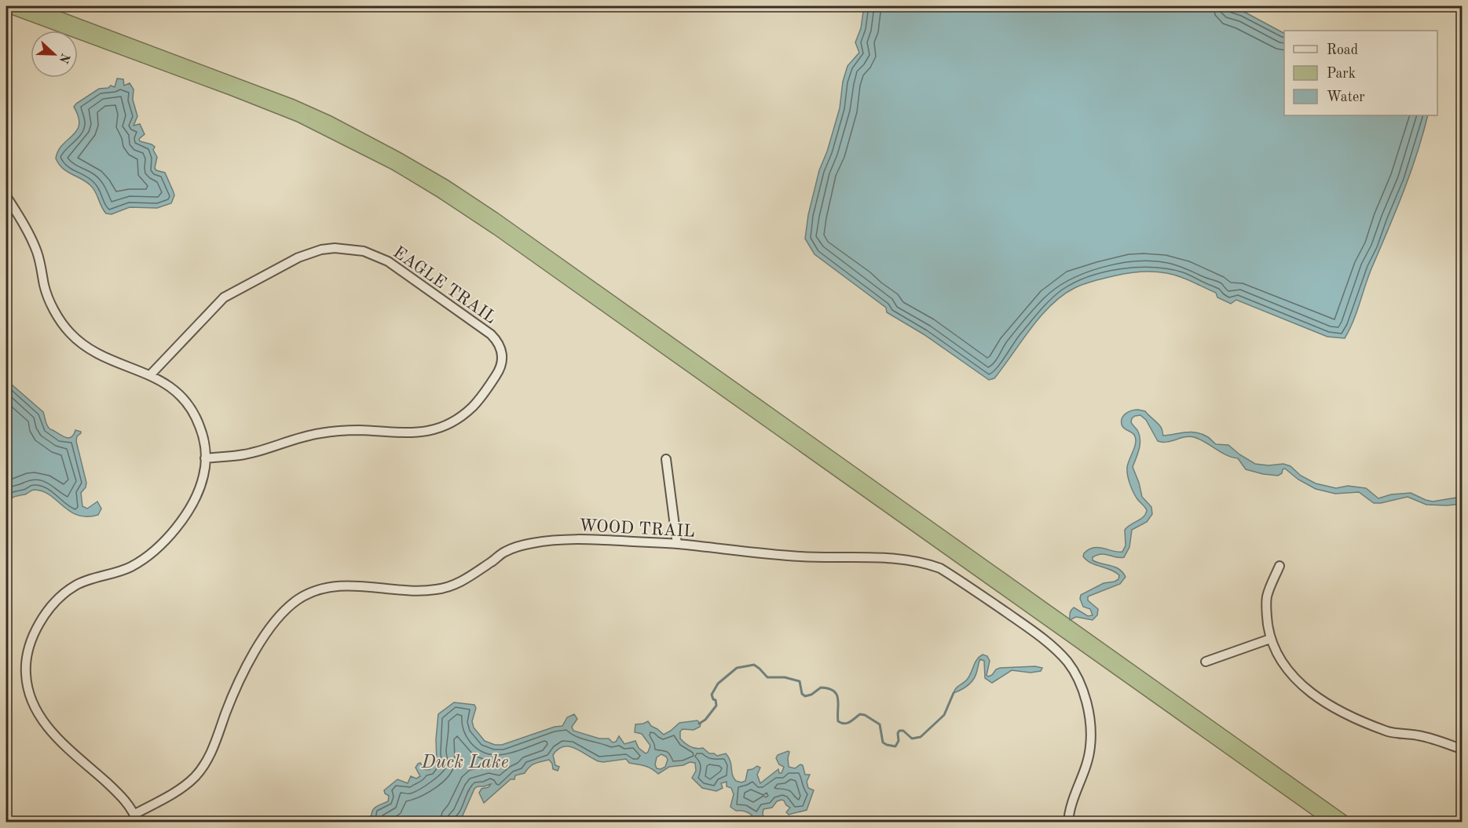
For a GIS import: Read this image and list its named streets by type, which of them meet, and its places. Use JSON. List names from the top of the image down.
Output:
{
  "streets": {
    "street": ["EAGLE TRAIL", "WOOD TRAIL"]
  },
  "water": ["Duck Lake"],
  "legend": ["Road", "Park", "Water"],
  "north": "right"
}
